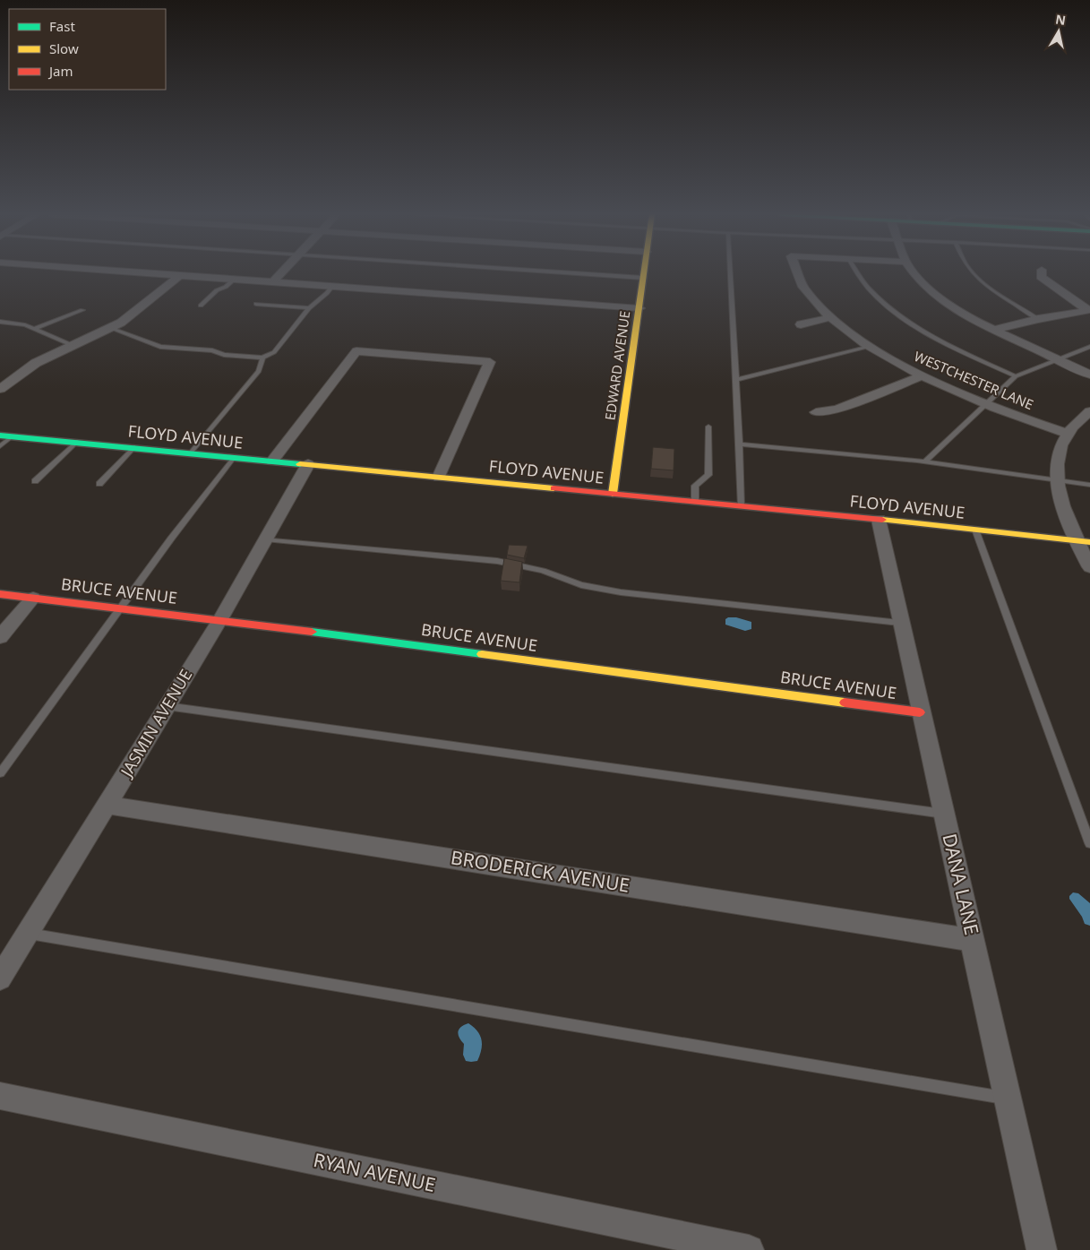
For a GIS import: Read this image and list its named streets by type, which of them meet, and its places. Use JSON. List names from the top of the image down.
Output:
{
  "streets": {
    "street": [
      "EDWARD AVENUE",
      "WESTCHESTER LANE",
      "FLOYD AVENUE",
      "BRUCE AVENUE",
      "JASMIN AVENUE",
      "BRODERICK AVENUE",
      "DANA LANE",
      "RYAN AVENUE"
    ]
  },
  "crossings": [
    ["EDWARD AVENUE", "FLOYD AVENUE"],
    ["FLOYD AVENUE", "JASMIN AVENUE"],
    ["FLOYD AVENUE", "DANA LANE"],
    ["BRUCE AVENUE", "JASMIN AVENUE"],
    ["BRUCE AVENUE", "DANA LANE"],
    ["JASMIN AVENUE", "BRODERICK AVENUE"],
    ["BRODERICK AVENUE", "DANA LANE"]
  ],
  "legend": ["Fast", "Slow", "Jam"],
  "north": "top"
}
